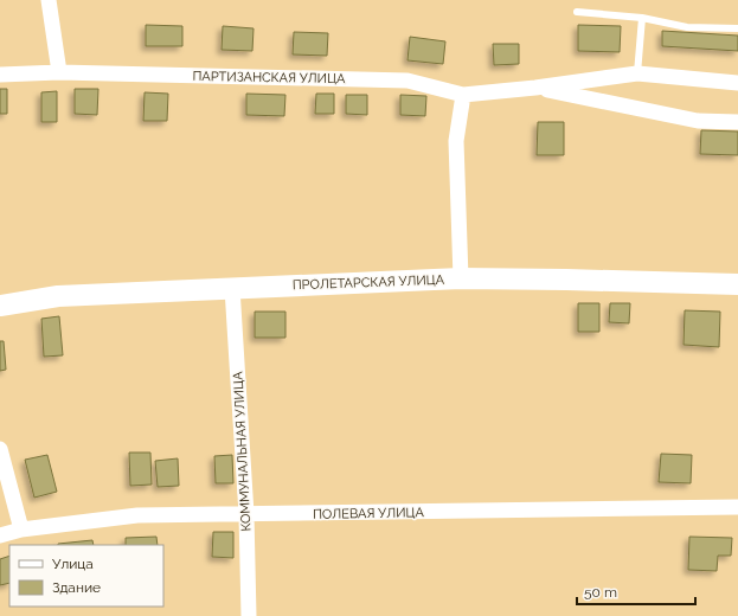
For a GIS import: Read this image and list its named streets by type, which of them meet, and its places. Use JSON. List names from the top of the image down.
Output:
{
  "streets": {
    "street": [
      "ПАРТИЗАНСКАЯ УЛИЦА",
      "ПРОЛЕТАРСКАЯ УЛИЦА",
      "КОММУНАЛЬНАЯ УЛИЦА",
      "ПОЛЕВАЯ УЛИЦА"
    ]
  },
  "crossings": [
    ["ПРОЛЕТАРСКАЯ УЛИЦА", "КОММУНАЛЬНАЯ УЛИЦА"],
    ["КОММУНАЛЬНАЯ УЛИЦА", "ПОЛЕВАЯ УЛИЦА"]
  ],
  "legend": ["Улица", "Здание"],
  "scale_bar": "50 m"
}
